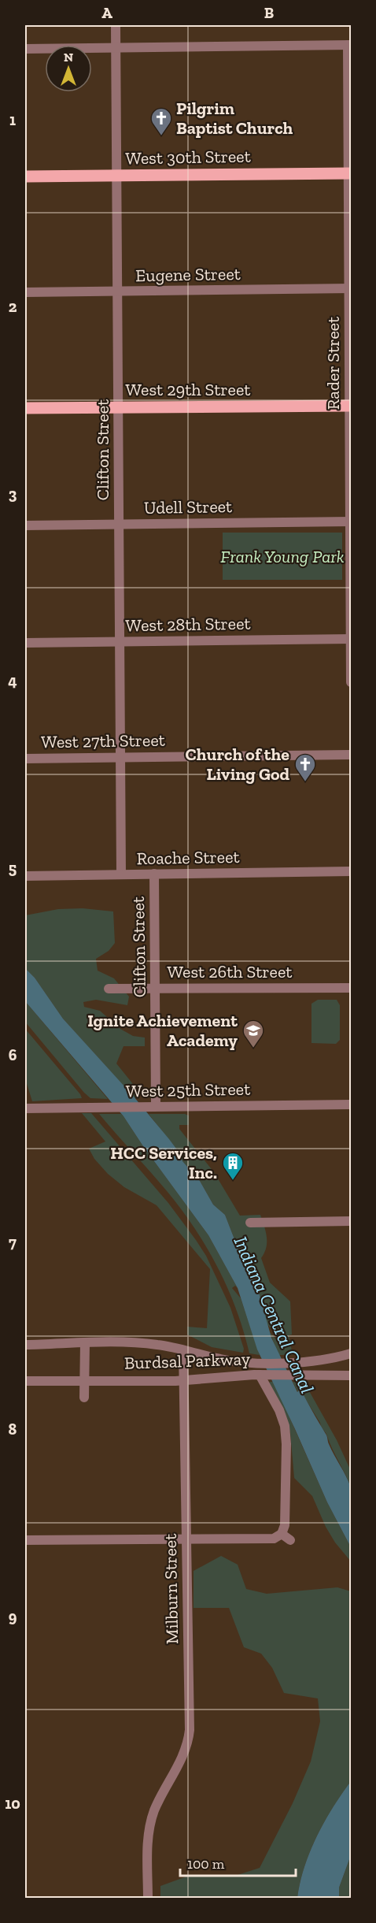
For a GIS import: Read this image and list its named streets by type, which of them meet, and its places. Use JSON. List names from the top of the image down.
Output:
{
  "streets": {
    "main road": ["West 30th Street", "West 29th Street"],
    "street": [
      "Eugene Street",
      "Rader Street",
      "Clifton Street",
      "Udell Street",
      "West 28th Street",
      "West 27th Street",
      "Roache Street",
      "West 26th Street",
      "West 25th Street",
      "Burdsal Parkway",
      "Milburn Street"
    ]
  },
  "crossings": [
    ["West 30th Street", "Rader Street"],
    ["West 30th Street", "Clifton Street"],
    ["Eugene Street", "Rader Street"],
    ["Eugene Street", "Clifton Street"],
    ["Rader Street", "West 29th Street"],
    ["Rader Street", "Udell Street"],
    ["Rader Street", "West 28th Street"],
    ["West 29th Street", "Clifton Street"],
    ["Clifton Street", "Udell Street"],
    ["Clifton Street", "West 28th Street"],
    ["Clifton Street", "West 27th Street"],
    ["Clifton Street", "Roache Street"],
    ["Clifton Street", "West 26th Street"],
    ["Clifton Street", "West 25th Street"],
    ["Burdsal Parkway", "Milburn Street"]
  ],
  "water": ["Indiana Central Canal"],
  "parks": ["Frank Young Park"],
  "places": {
    "church": ["Pilgrim Baptist Church", "Church of the Living God"],
    "school or university": ["Ignite Achievement Academy"],
    "building": ["HCC Services, Inc."]
  },
  "scale_bar": "100 m",
  "north": "top",
  "grid": {
    "columns": ["A", "B"],
    "rows": [
      "1",
      "2",
      "3",
      "4",
      "5",
      "6",
      "7",
      "8",
      "9",
      "10"
    ]
  }
}
